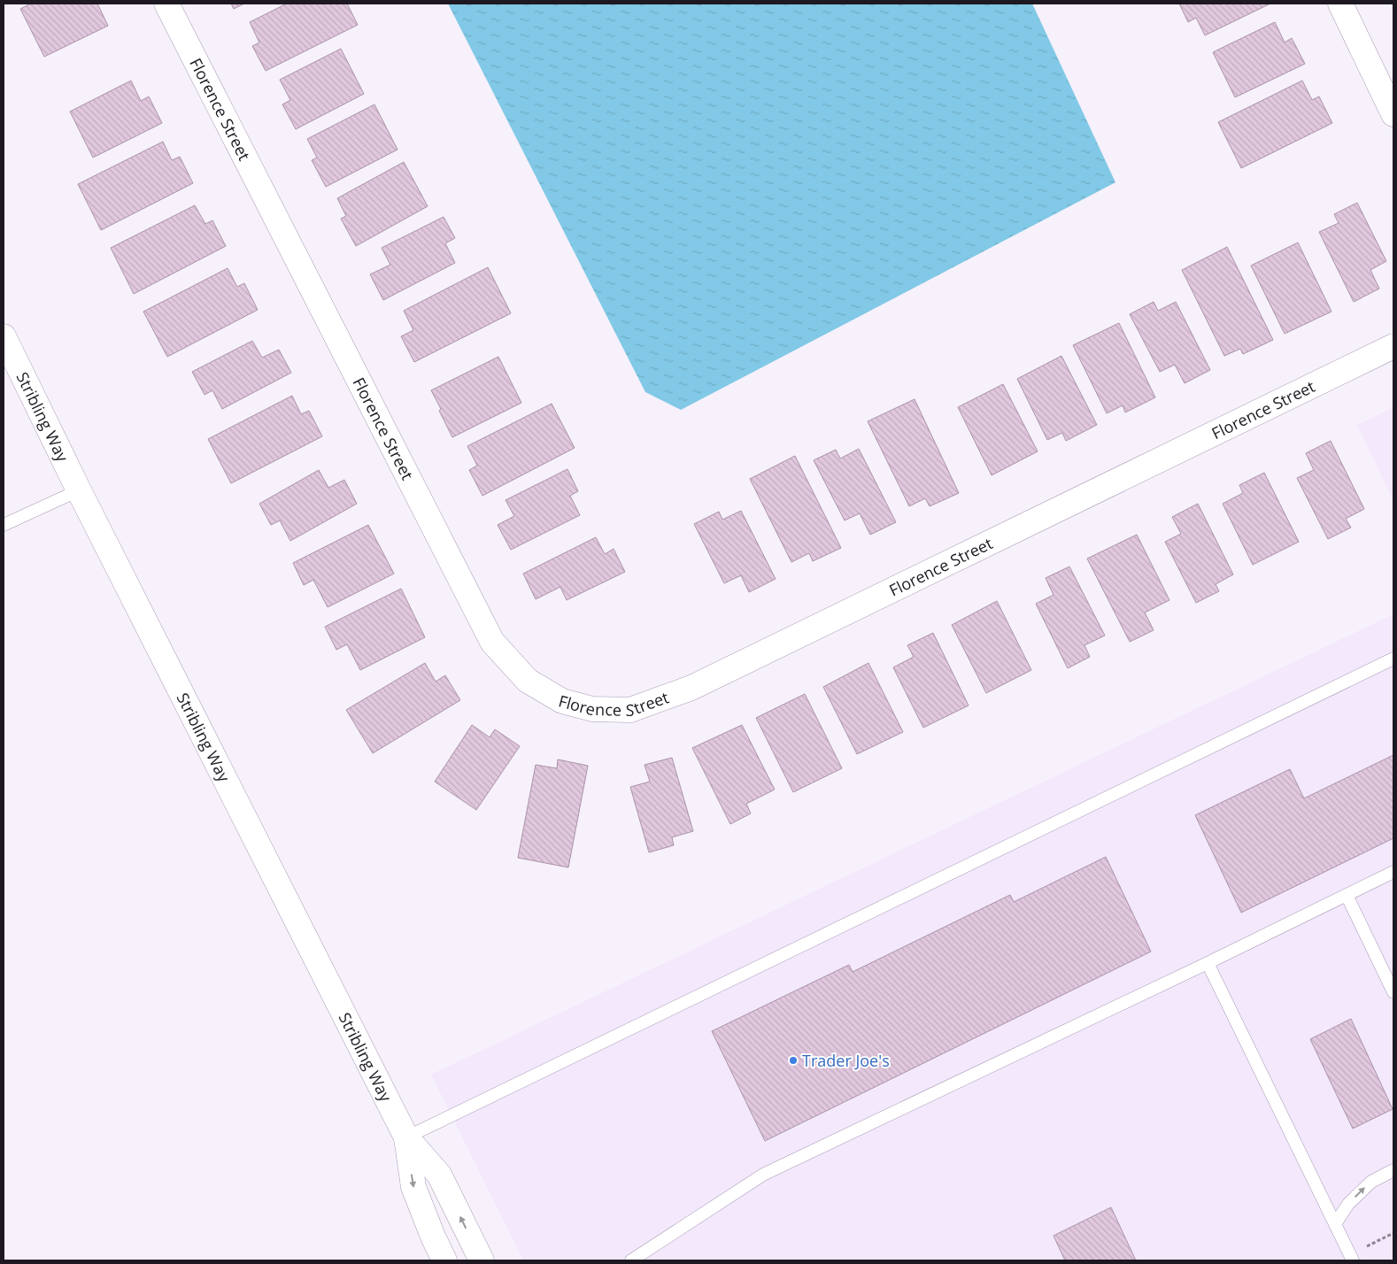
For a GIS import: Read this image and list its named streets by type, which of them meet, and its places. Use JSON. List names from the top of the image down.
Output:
{
  "streets": {
    "street": ["Florence Street", "Stribling Way"]
  },
  "places": ["Trader Joe's"]
}
